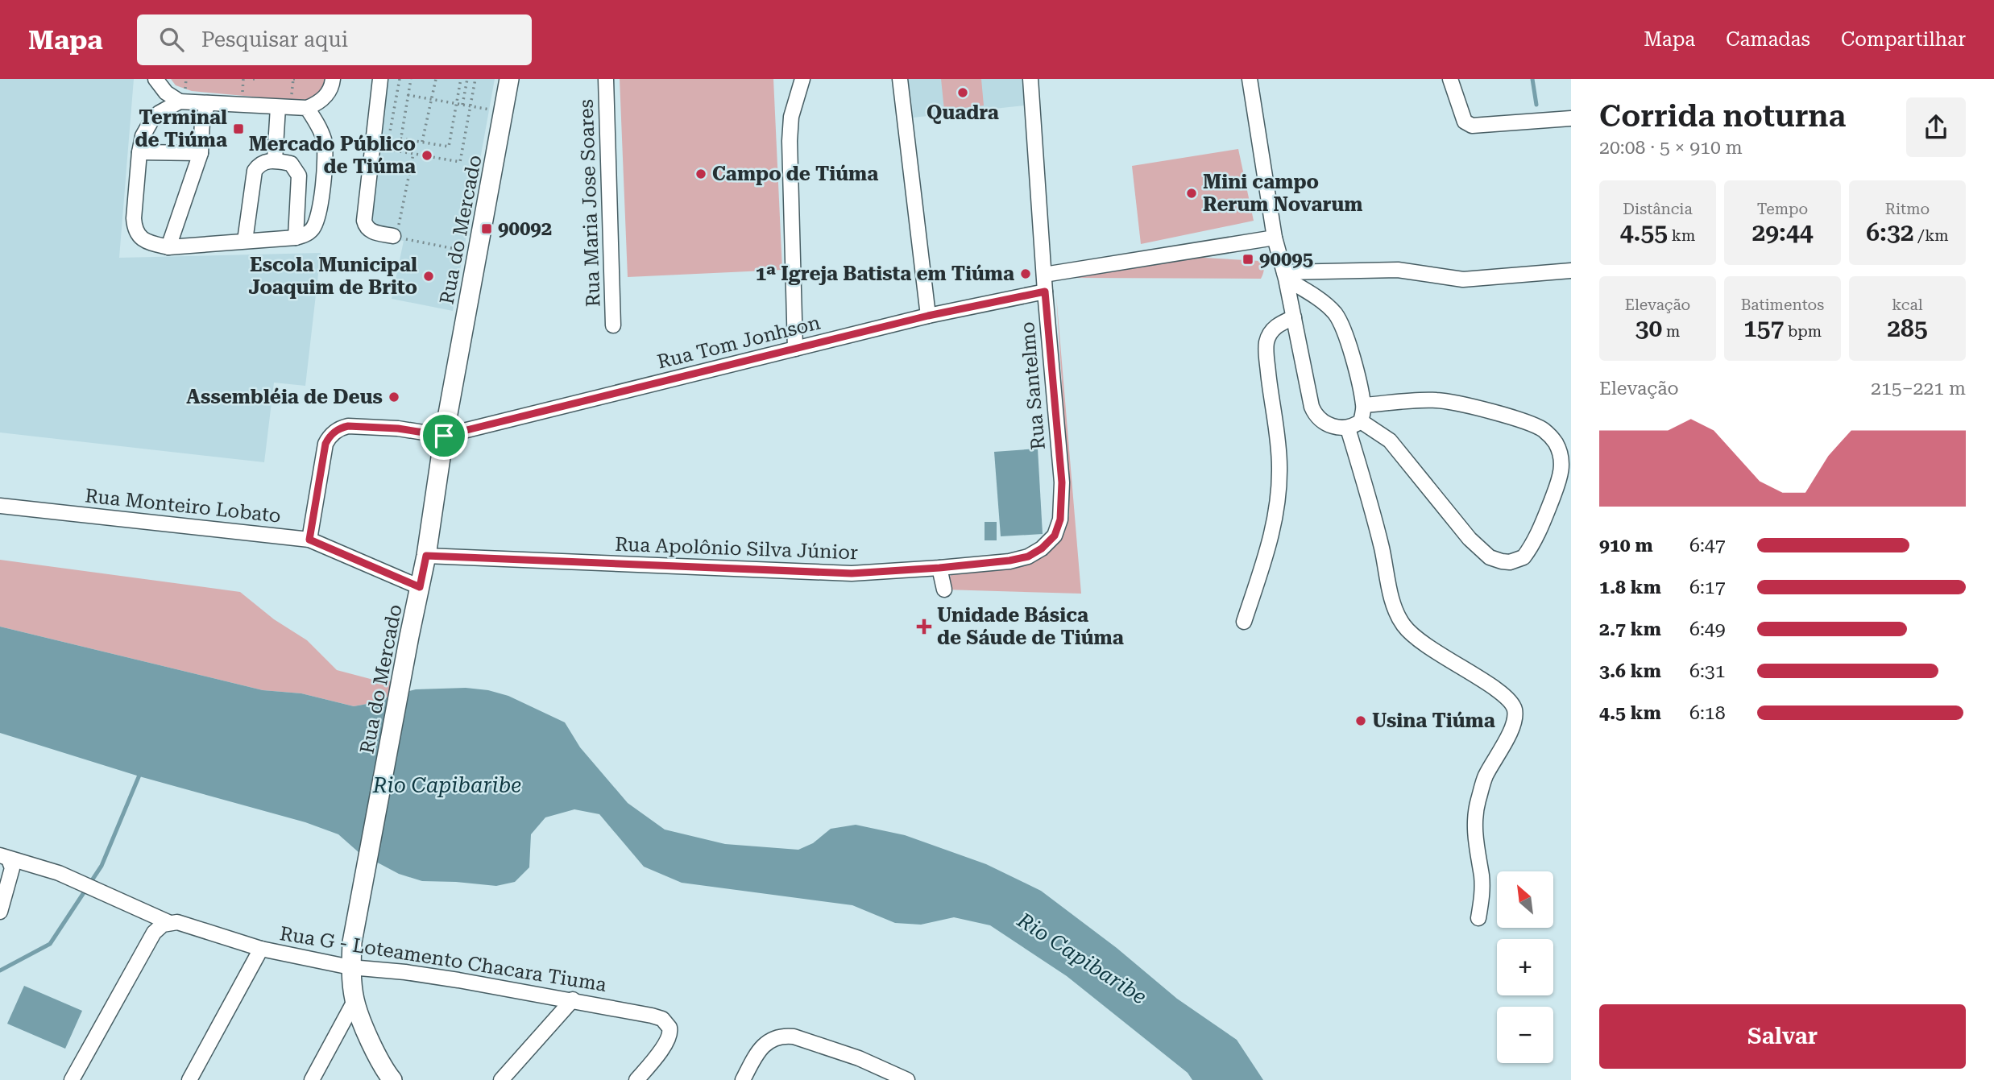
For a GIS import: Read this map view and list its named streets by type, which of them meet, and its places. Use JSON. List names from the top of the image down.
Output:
{
  "streets": {
    "main road": ["Rua do Mercado"],
    "street": [
      "Rua Maria Jose Soares",
      "Rua Tom Jonhson",
      "Rua Santelmo",
      "Rua Monteiro Lobato",
      "Rua Apolônio Silva Júnior",
      "Rua G - Loteamento Chacara Tiuma"
    ]
  },
  "crossings": [
    ["Rua do Mercado", "Rua Tom Jonhson"],
    ["Rua do Mercado", "Rua Monteiro Lobato"],
    ["Rua do Mercado", "Rua Apolônio Silva Júnior"],
    ["Rua do Mercado", "Rua G - Loteamento Chacara Tiuma"],
    ["Rua Tom Jonhson", "Rua Santelmo"],
    ["Rua Santelmo", "Rua Apolônio Silva Júnior"]
  ],
  "water": ["Rio Capibaribe"],
  "places": {
    "other": [
      "Quadra",
      "Mercado Público de Tiúma",
      "Campo de Tiúma",
      "Mini campo Rerum Novarum",
      "1ª Igreja Batista em Tiúma",
      "Escola Municipal Joaquim de Brito",
      "Assembléia de Deus",
      "Usina Tiúma"
    ],
    "transit": ["Terminal de Tiúma", "90092", "90095"],
    "health": ["Unidade Básica de Sáude de Tiúma"]
  },
  "north": "top left",
  "page": {
    "header": "Mapa",
    "search": "Pesquisar aqui",
    "nav": ["Mapa", "Camadas", "Compartilhar"],
    "heading": ["Corrida noturna", "20:08 · 5 × 910 m"],
    "stats": [
      ["Distância", "4.55 km"],
      ["Tempo", "29:44"],
      ["Ritmo", "6:32 /km"],
      ["Elevação", "30 m"],
      ["Batimentos", "157 bpm"],
      ["kcal", "285"]
    ],
    "chart": ["Elevação", "215–221 m"],
    "list": [
      {
        "name": "910 m",
        "note": "6:47"
      },
      {
        "name": "1.8 km",
        "note": "6:17"
      },
      {
        "name": "2.7 km",
        "note": "6:49"
      },
      {
        "name": "3.6 km",
        "note": "6:31"
      },
      {
        "name": "4.5 km",
        "note": "6:18"
      }
    ],
    "map_buttons": ["+", "−"],
    "buttons": "Salvar"
  }
}
